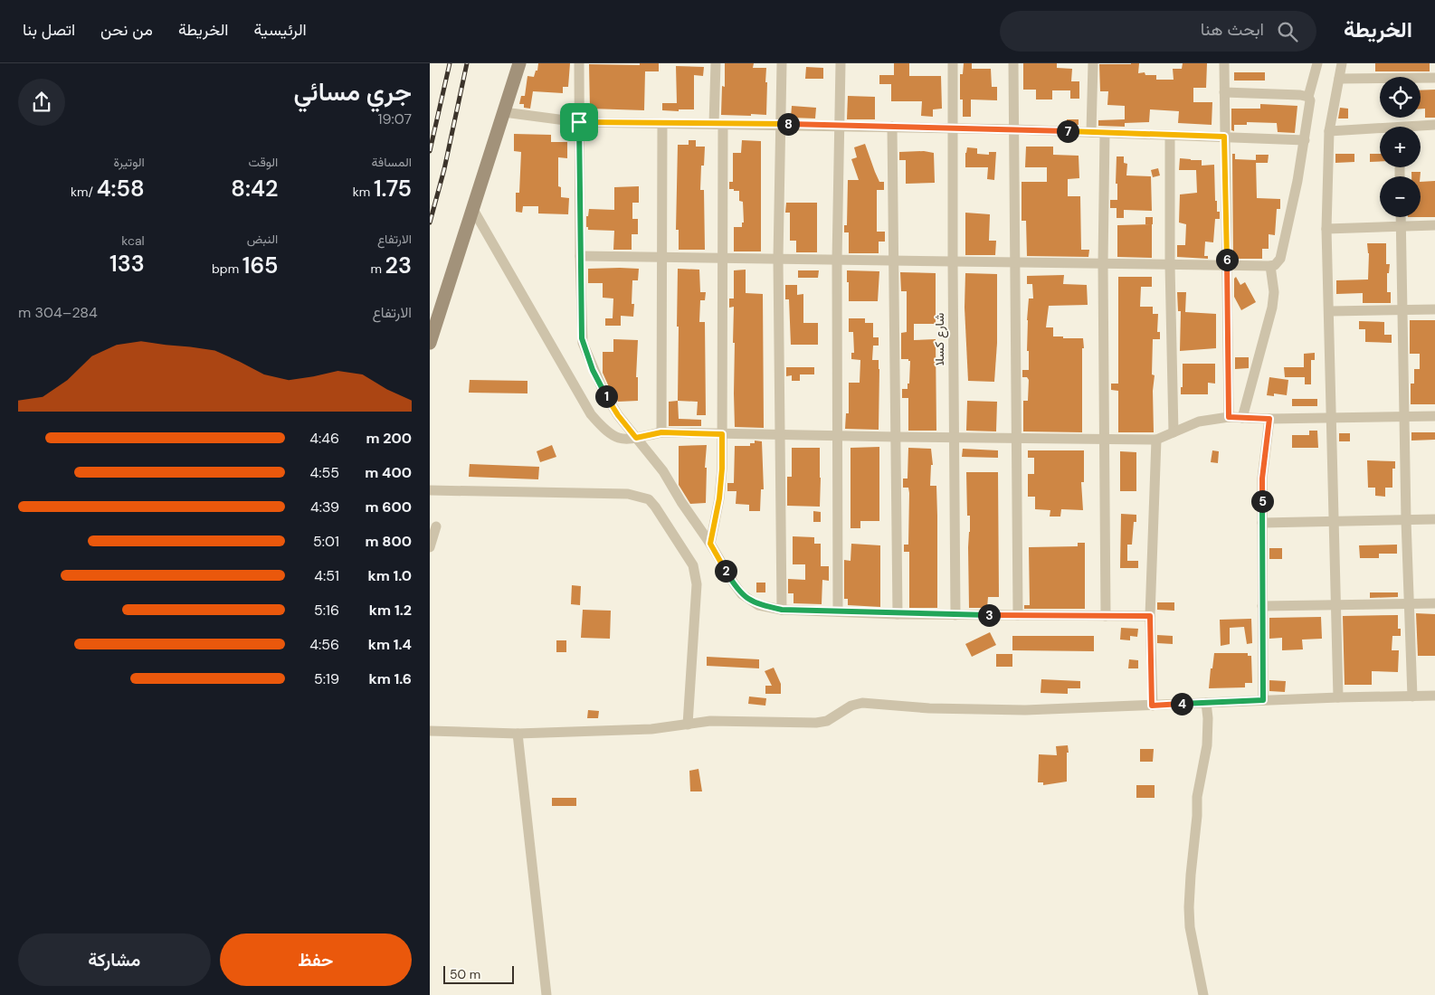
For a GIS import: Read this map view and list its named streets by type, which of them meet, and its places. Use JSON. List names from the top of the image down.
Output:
{
  "streets": {
    "street": ["شارع كسلا"]
  },
  "scale_bar": "50 m",
  "page": {
    "header": "الخريطة",
    "search": "ابحث هنا",
    "nav": [
      "الرئيسية",
      "الخريطة",
      "من نحن",
      "اتصل بنا"
    ],
    "heading": ["جري مسائي", "19:07"],
    "map_buttons": ["+", "−"],
    "pins": [
      "8",
      "7",
      "6",
      "1",
      "5",
      "2",
      "3",
      "4"
    ],
    "stats": [
      ["المسافة", "1.75 km"],
      ["الوقت", "8:42"],
      ["الوتيرة", "4:58 /km"],
      ["الارتفاع", "23 m"],
      ["النبض", "165 bpm"],
      ["kcal", "133"]
    ],
    "chart": ["الارتفاع", "284–304 m"],
    "list": [
      {
        "name": "200 m",
        "note": "4:46"
      },
      {
        "name": "400 m",
        "note": "4:55"
      },
      {
        "name": "600 m",
        "note": "4:39"
      },
      {
        "name": "800 m",
        "note": "5:01"
      },
      {
        "name": "1.0 km",
        "note": "4:51"
      },
      {
        "name": "1.2 km",
        "note": "5:16"
      },
      {
        "name": "1.4 km",
        "note": "4:56"
      },
      {
        "name": "1.6 km",
        "note": "5:19"
      }
    ],
    "buttons": ["حفظ", "مشاركة"],
    "scale": "50 m"
  }
}
